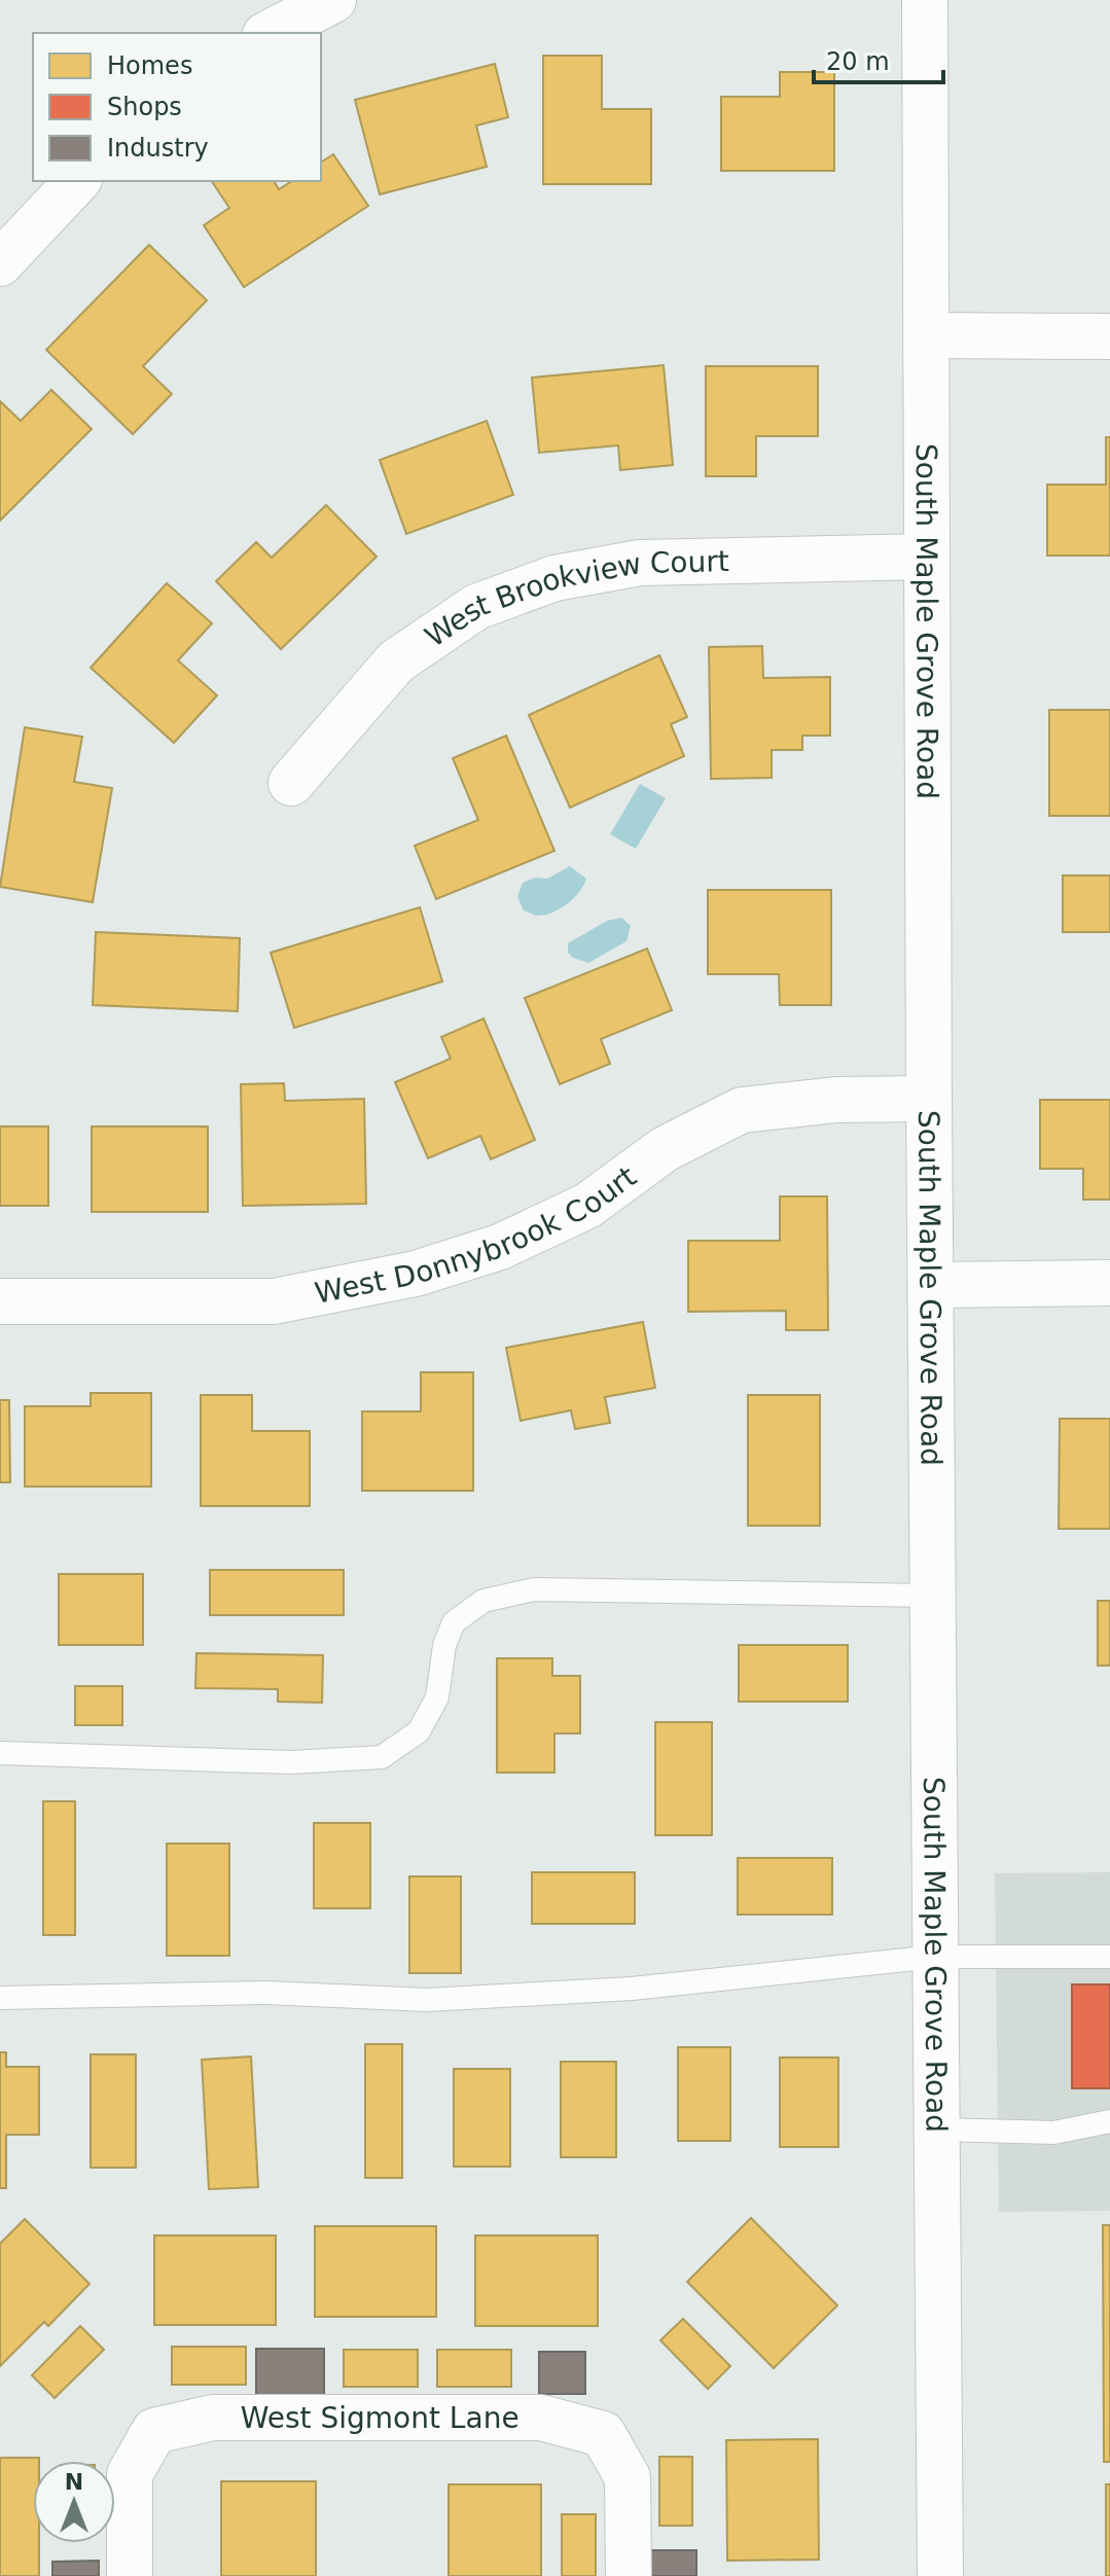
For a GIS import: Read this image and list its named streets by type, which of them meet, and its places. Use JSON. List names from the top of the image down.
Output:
{
  "streets": {
    "street": [
      "West Brookview Court",
      "South Maple Grove Road",
      "West Donnybrook Court",
      "West Sigmont Lane"
    ]
  },
  "crossings": [
    ["West Brookview Court", "South Maple Grove Road"],
    ["South Maple Grove Road", "West Donnybrook Court"]
  ],
  "legend": ["Homes", "Shops", "Industry"],
  "scale_bar": "20 m",
  "north": "top"
}
